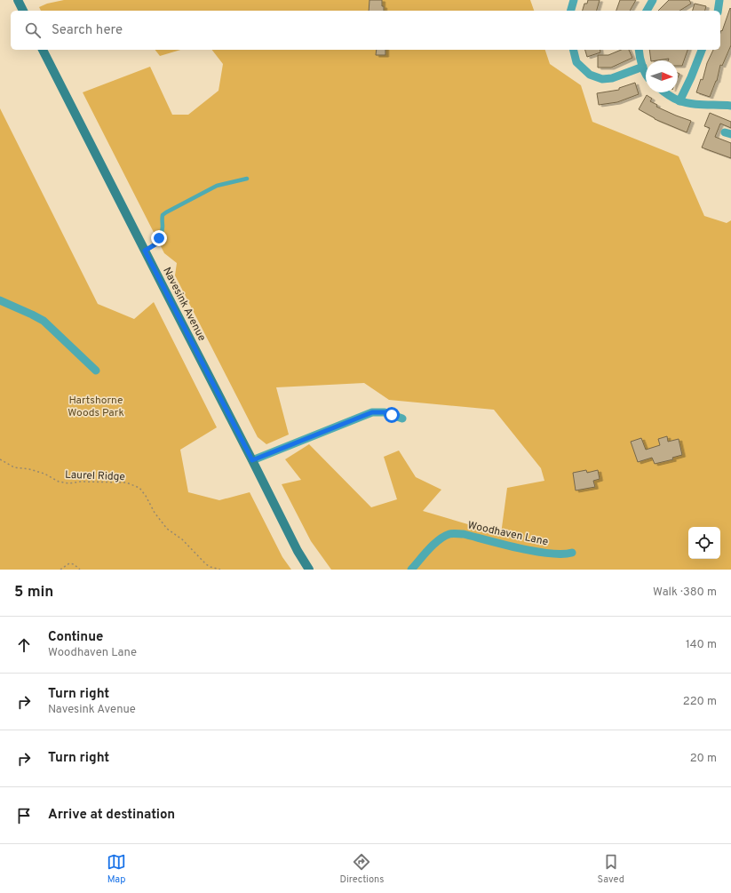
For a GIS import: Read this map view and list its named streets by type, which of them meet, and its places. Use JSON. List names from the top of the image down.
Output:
{
  "streets": {
    "main road": ["Navesink Avenue"],
    "street": ["Woodhaven Lane"],
    "path": ["Laurel Ridge"]
  },
  "parks": ["Hartshorne Woods Park"],
  "north": "right",
  "page": {
    "search": "Search here",
    "heading": ["5 min", "Walk · 380 m"],
    "list": [
      ["Continue", "Woodhaven Lane", "140 m"],
      ["Turn right", "Navesink Avenue", "220 m"],
      ["Turn right", "20 m"],
      "Arrive at destination"
    ],
    "nav": ["Map", "Directions", "Saved"]
  }
}
